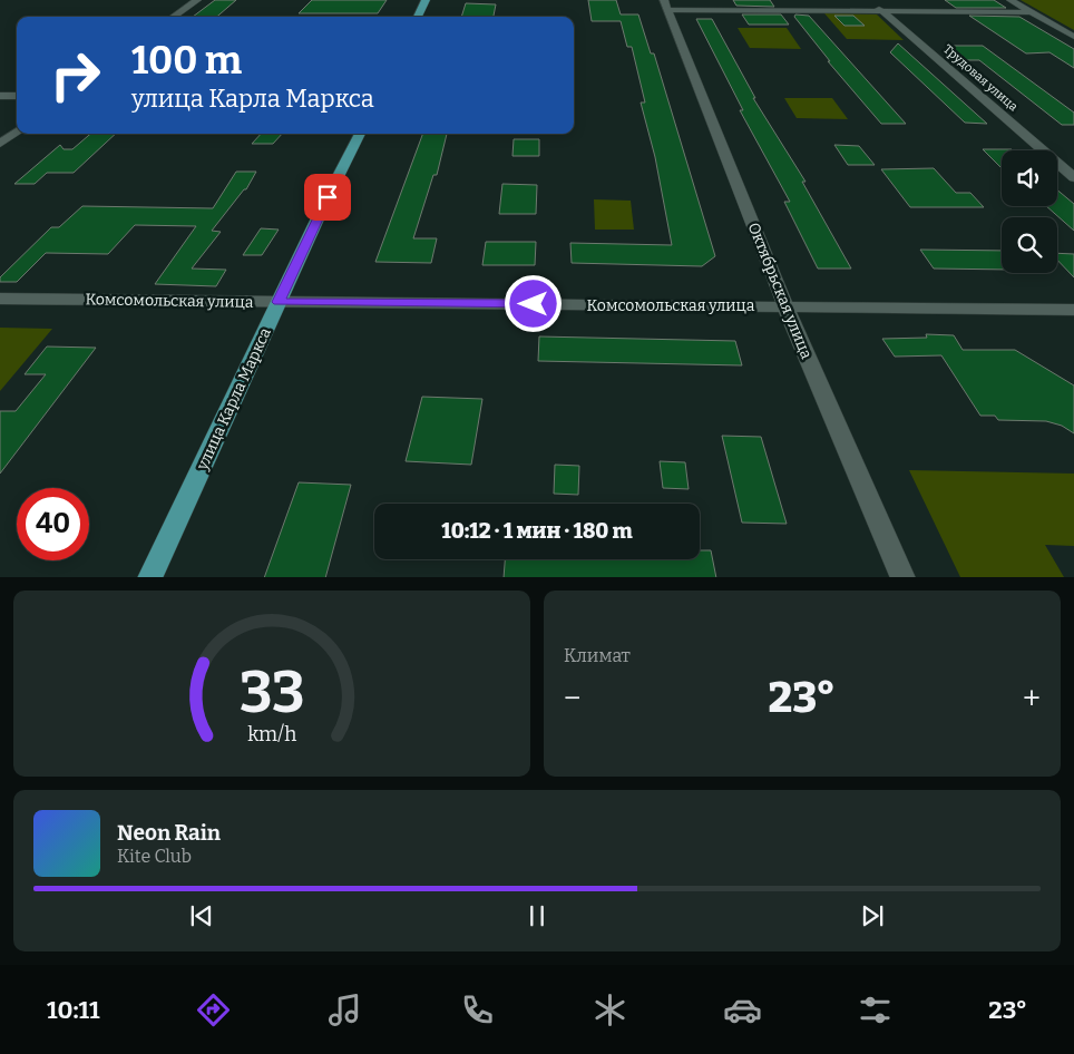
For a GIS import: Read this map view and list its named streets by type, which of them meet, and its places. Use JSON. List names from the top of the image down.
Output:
{
  "streets": {
    "main road": ["улица Карла Маркса"],
    "street": ["Трудовая улица", "Октябрьская улица", "Комсомольская улица"]
  },
  "crossings": [
    ["Октябрьская улица", "Комсомольская улица"],
    ["Комсомольская улица", "улица Карла Маркса"]
  ],
  "page": {
    "turn": ["100 m", "улица Карла Маркса"],
    "limit": "40",
    "trip": "10:12 · 1 мин · 180 m",
    "tile": "Климат",
    "heat": ["−", "23°", "+"],
    "song": ["Neon Rain", "Kite Club"],
    "tabs": ["10:11", "23°"],
    "gauge": ["33", "km/h"]
  }
}
